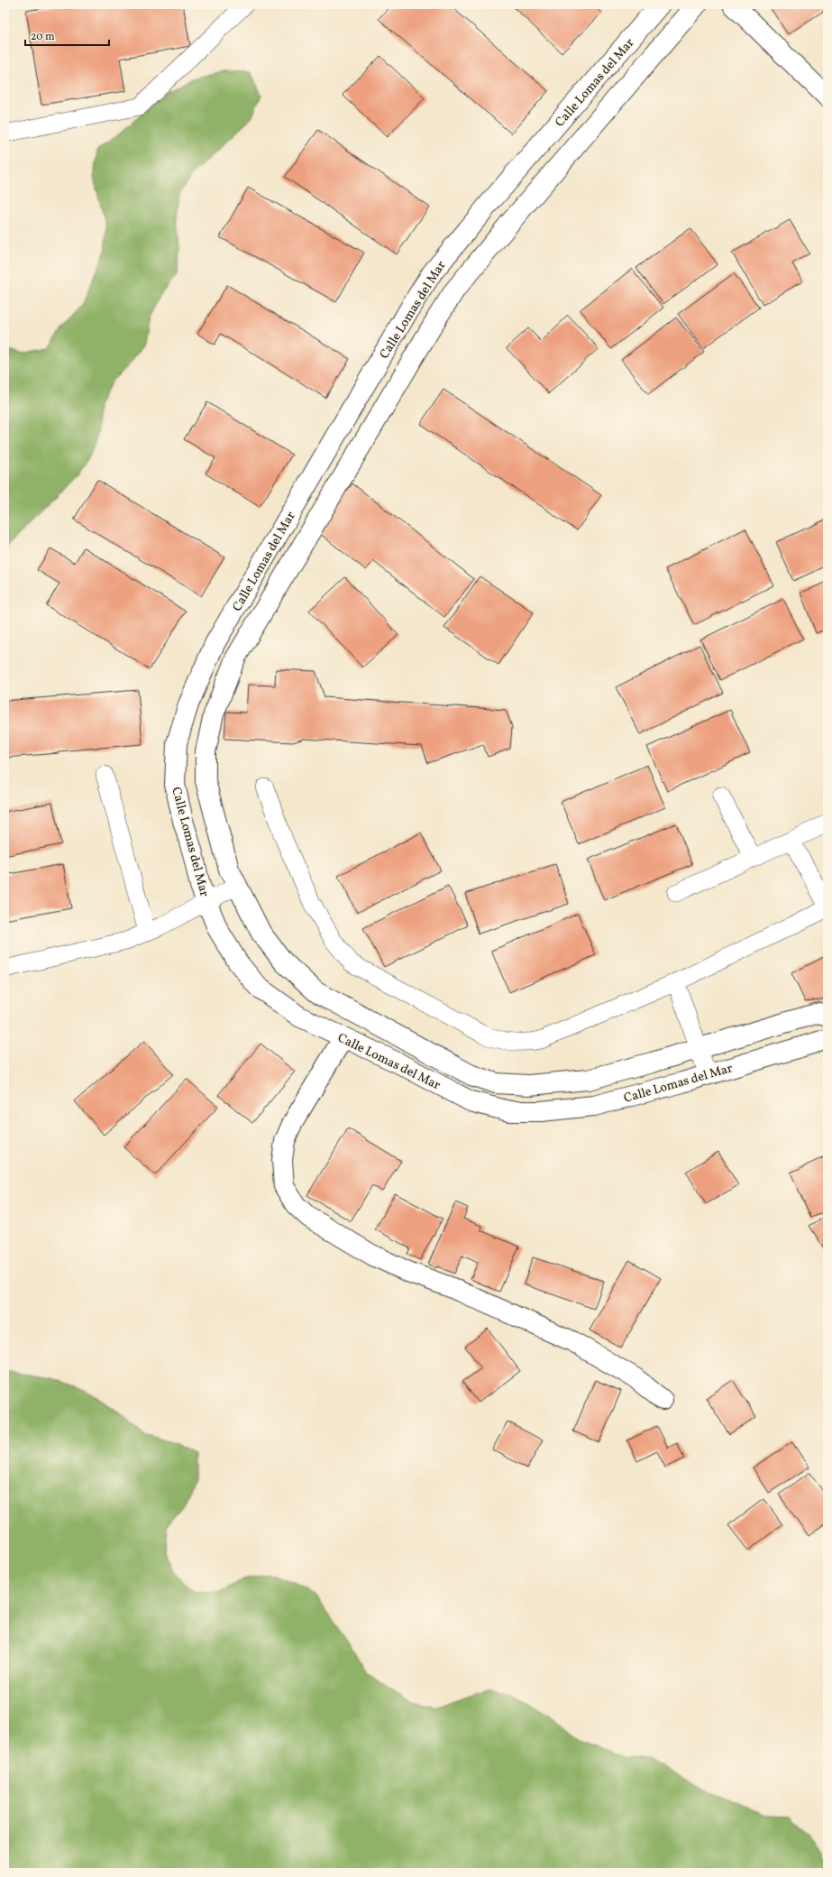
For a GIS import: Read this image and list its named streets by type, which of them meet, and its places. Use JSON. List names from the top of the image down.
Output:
{
  "streets": {
    "street": ["Calle Lomas del Mar"]
  },
  "scale_bar": "20 m"
}
